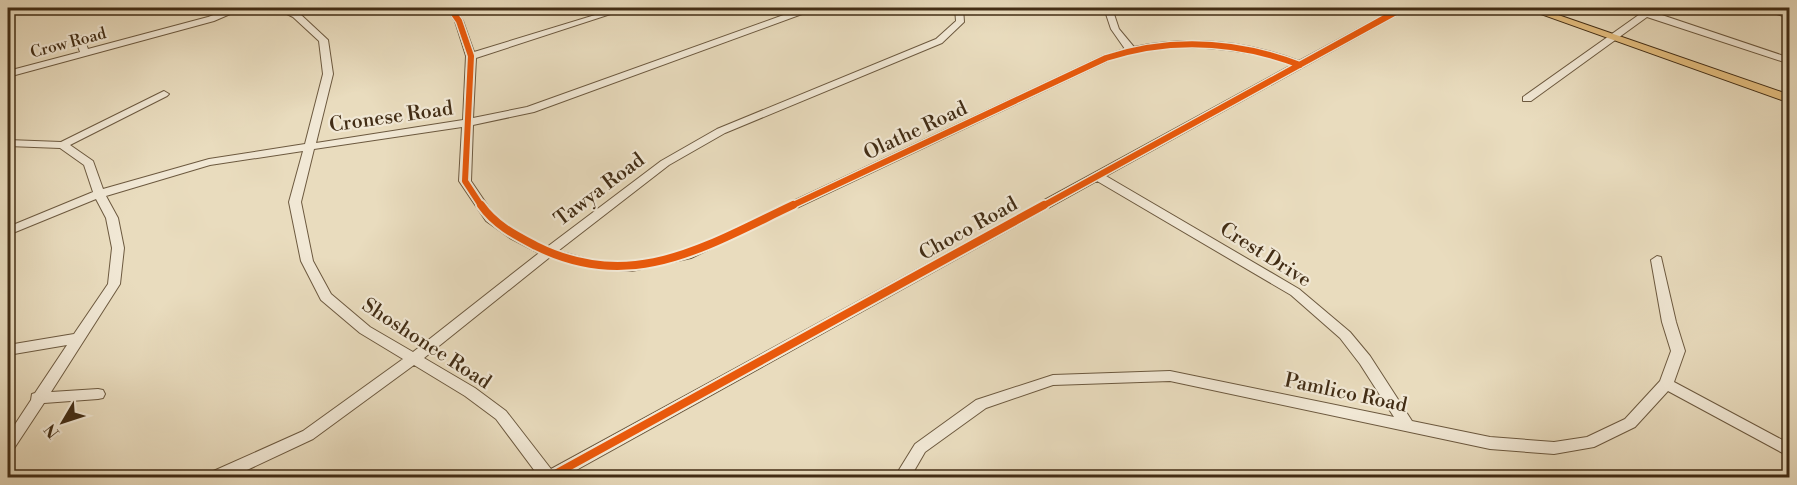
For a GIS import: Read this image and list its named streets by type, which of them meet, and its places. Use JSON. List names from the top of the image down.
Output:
{
  "streets": {
    "street": [
      "Crow Road",
      "Cronese Road",
      "Olathe Road",
      "Tawya Road",
      "Choco Road",
      "Crest Drive",
      "Shoshonee Road",
      "Pamlico Road"
    ]
  },
  "crossings": [
    ["Cronese Road", "Olathe Road"],
    ["Cronese Road", "Shoshonee Road"],
    ["Olathe Road", "Tawya Road"],
    ["Olathe Road", "Choco Road"],
    ["Tawya Road", "Shoshonee Road"],
    ["Choco Road", "Crest Drive"],
    ["Choco Road", "Shoshonee Road"],
    ["Crest Drive", "Pamlico Road"]
  ],
  "north": "bottom left"
}
